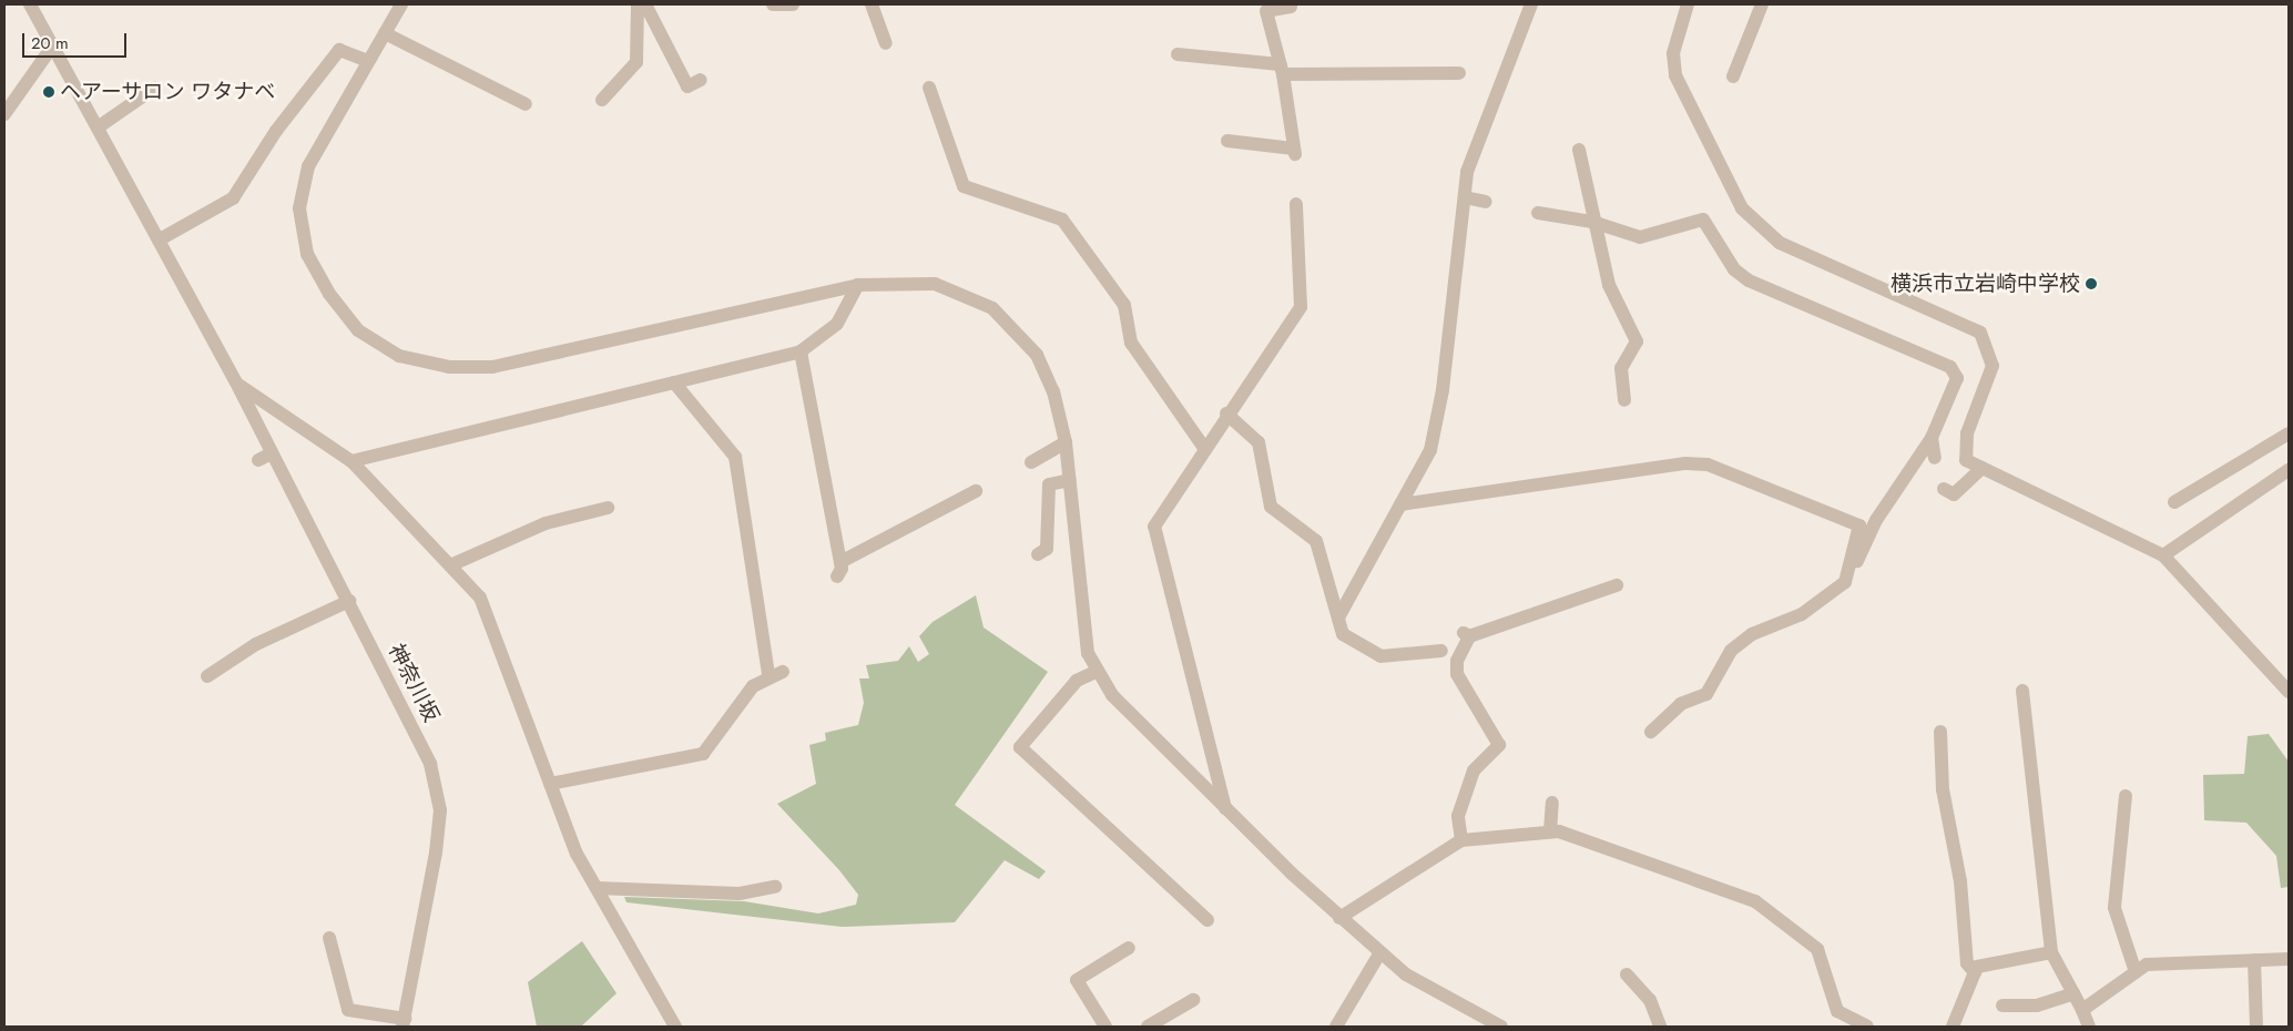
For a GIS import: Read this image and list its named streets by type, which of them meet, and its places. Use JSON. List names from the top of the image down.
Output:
{
  "streets": {
    "street": ["神奈川坂"]
  },
  "places": ["ヘアーサロン ワタナベ", "横浜市立岩崎中学校"],
  "scale_bar": "20 m"
}
